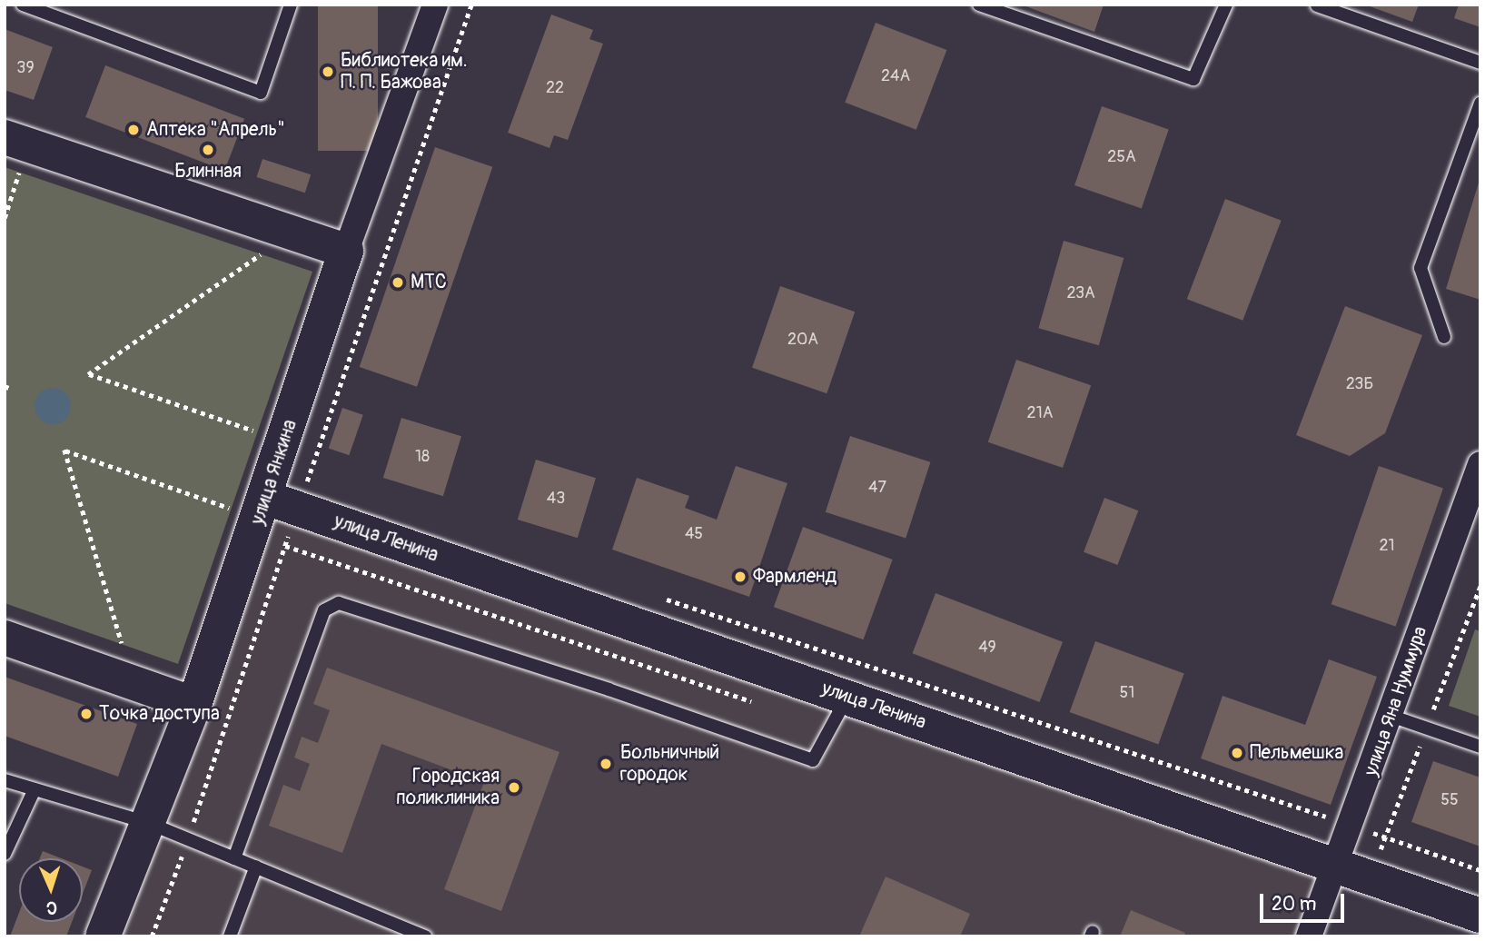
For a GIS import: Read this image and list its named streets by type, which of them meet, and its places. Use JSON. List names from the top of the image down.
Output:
{
  "streets": {
    "main road": ["улица Янкина", "улица Ленина"],
    "street": ["улица Яна Нуммура"]
  },
  "crossings": [
    ["улица Янкина", "улица Ленина"],
    ["улица Ленина", "улица Яна Нуммура"]
  ],
  "places": [
    "Библиотека им. П. П. Бажова",
    "Аптека \"Апрель\"",
    "Блинная",
    "МТС",
    "Фармленд",
    "Точка доступа",
    "Пельмешка",
    "Больничный городок",
    "Городская поликлиника"
  ],
  "house_numbers": [
    "39",
    "24А",
    "22",
    "25А",
    "23А",
    "20А",
    "23Б",
    "21А",
    "18",
    "47",
    "43",
    "45",
    "21",
    "49",
    "51",
    "55"
  ],
  "scale_bar": "20 m",
  "north": "bottom"
}
